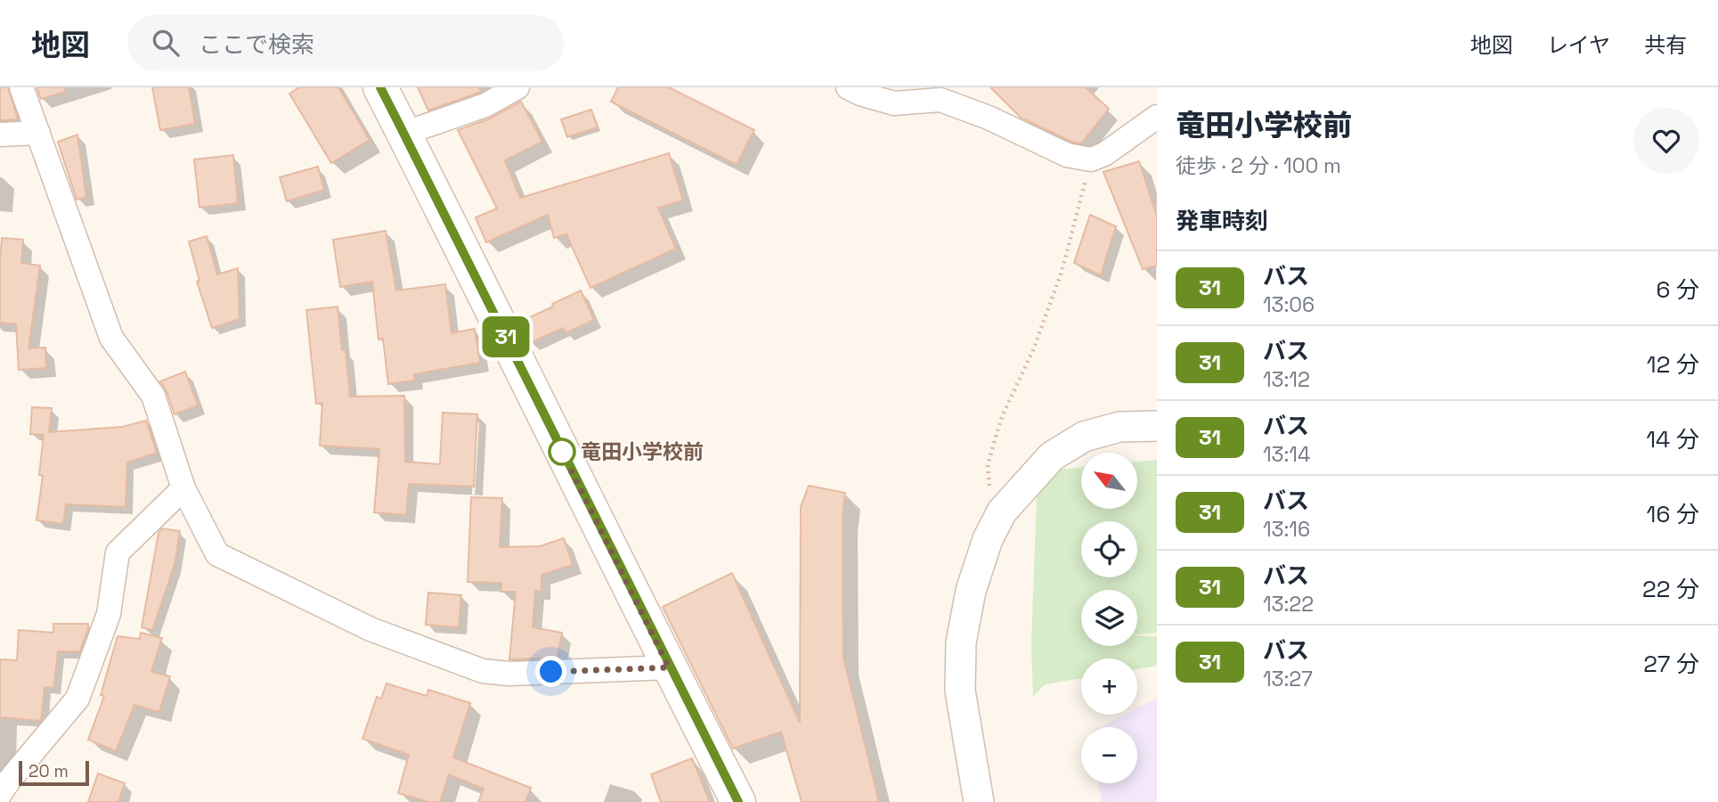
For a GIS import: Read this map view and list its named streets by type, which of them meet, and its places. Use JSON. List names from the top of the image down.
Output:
{
  "places": ["竜田小学校前"],
  "lines": ["bus line 31"],
  "scale_bar": "20 m",
  "north": "top left",
  "page": {
    "header": "地図",
    "search": "ここで検索",
    "nav": ["地図", "レイヤ", "共有"],
    "on_map": "31",
    "heading": [
      ["竜田小学校前", "徒歩 · 2 分 · 100 m"],
      "発車時刻"
    ],
    "list": [
      {
        "mark": "31",
        "name": "バス",
        "note": "13:06",
        "value": "6 分"
      },
      {
        "mark": "31",
        "name": "バス",
        "note": "13:12",
        "value": "12 分"
      },
      {
        "mark": "31",
        "name": "バス",
        "note": "13:14",
        "value": "14 分"
      },
      {
        "mark": "31",
        "name": "バス",
        "note": "13:16",
        "value": "16 分"
      },
      {
        "mark": "31",
        "name": "バス",
        "note": "13:22",
        "value": "22 分"
      },
      {
        "mark": "31",
        "name": "バス",
        "note": "13:27",
        "value": "27 分"
      }
    ],
    "map_buttons": ["+", "−"],
    "scale": "20 m"
  }
}
